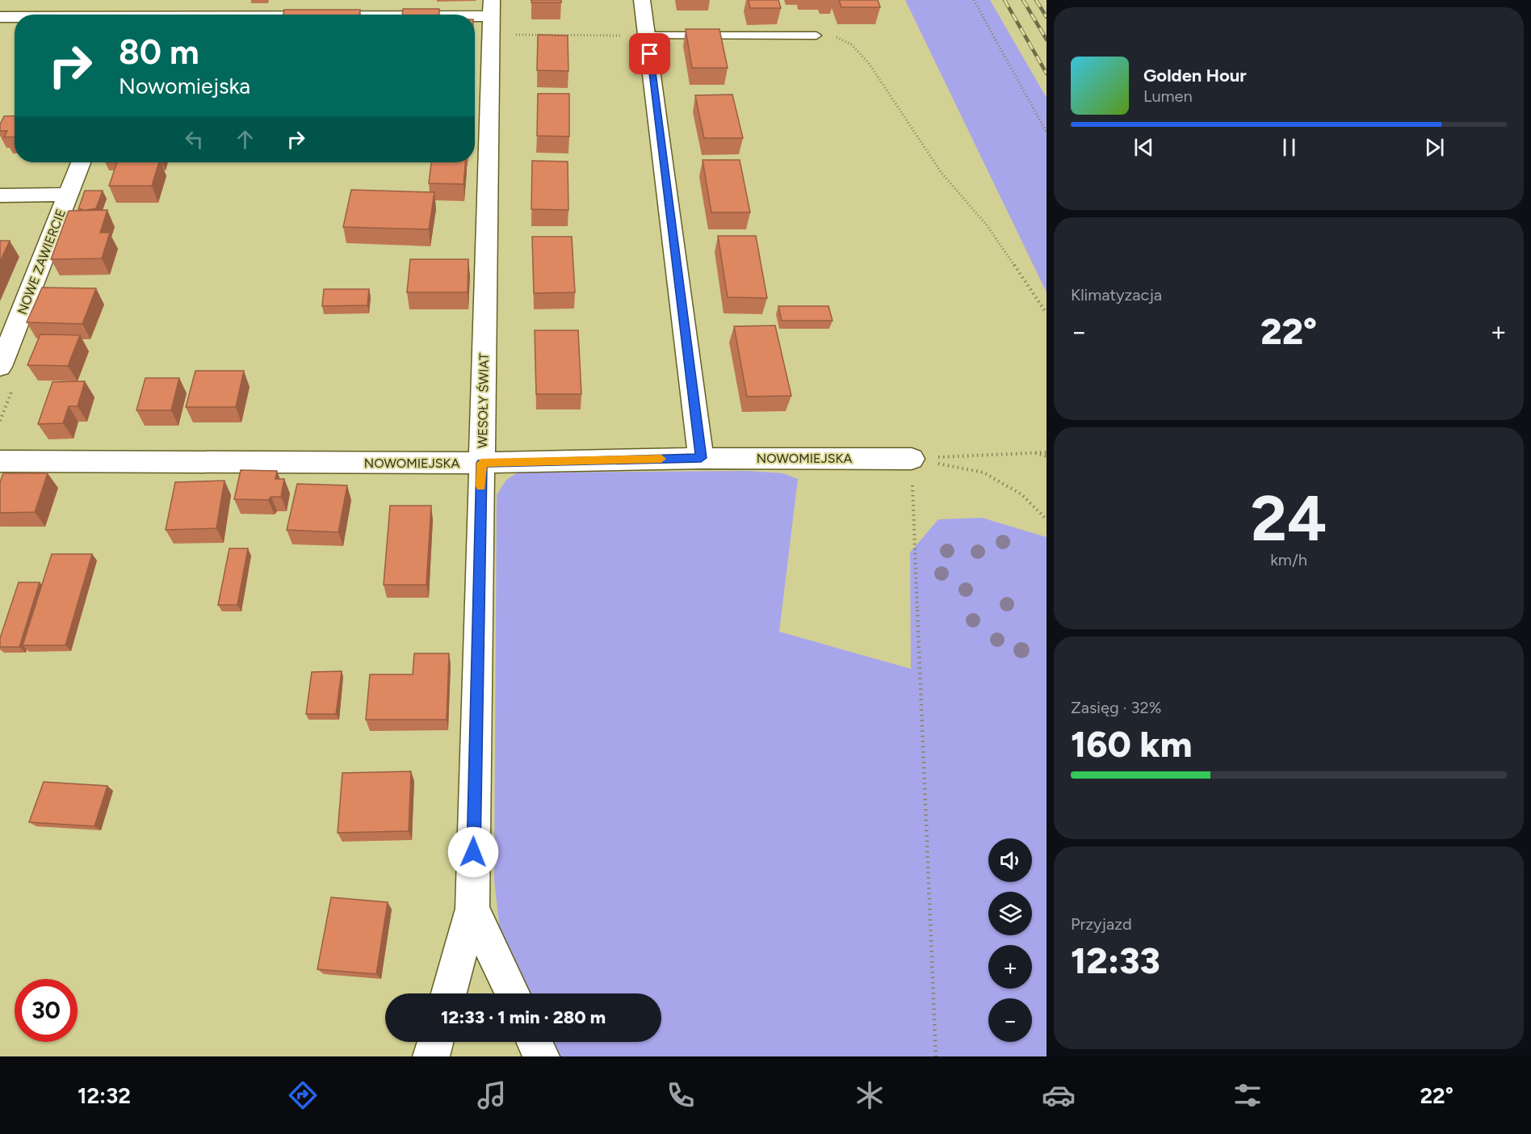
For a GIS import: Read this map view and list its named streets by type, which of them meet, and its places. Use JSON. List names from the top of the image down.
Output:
{
  "streets": {
    "street": ["NOWE ZAWIERCIE", "WESOŁY ŚWIAT", "NOWOMIEJSKA"]
  },
  "crossings": [
    ["WESOŁY ŚWIAT", "NOWOMIEJSKA"]
  ],
  "page": {
    "turn": ["80 m", "Nowomiejska"],
    "song": ["Golden Hour", "Lumen"],
    "tile": [
      "Klimatyzacja",
      ["24", "km/h"],
      ["Zasięg · 32%", "160 km"],
      ["Przyjazd", "12:33"]
    ],
    "heat": ["−", "22°", "+"],
    "map_buttons": ["+", "−"],
    "limit": "30",
    "trip": "12:33 · 1 min · 280 m",
    "tabs": ["12:32", "22°"]
  }
}
